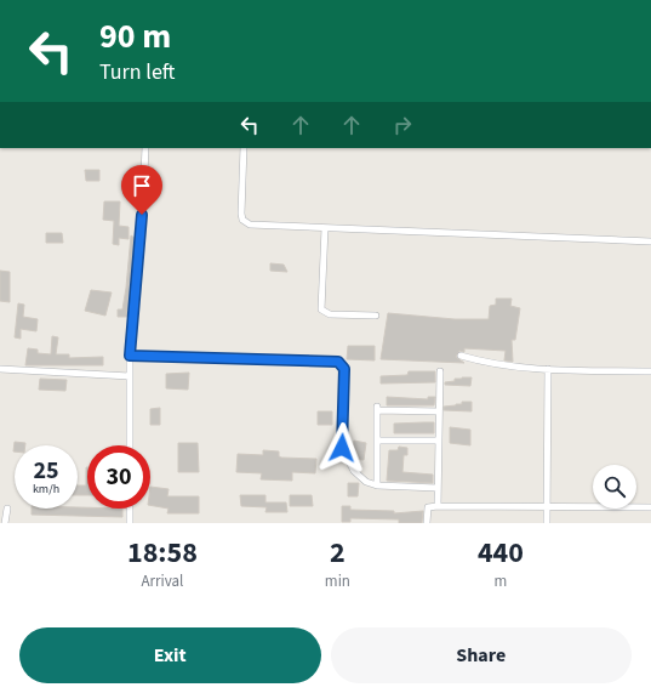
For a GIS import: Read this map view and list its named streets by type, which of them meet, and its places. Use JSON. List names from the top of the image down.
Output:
{
  "page": {
    "turn": ["90 m", "Turn left"],
    "speed": "25 km/h",
    "limit": "30",
    "eta": [
      "18:58",
      "Arrival",
      "2",
      "min",
      "440",
      "m"
    ],
    "buttons": ["Exit", "Share"]
  }
}
